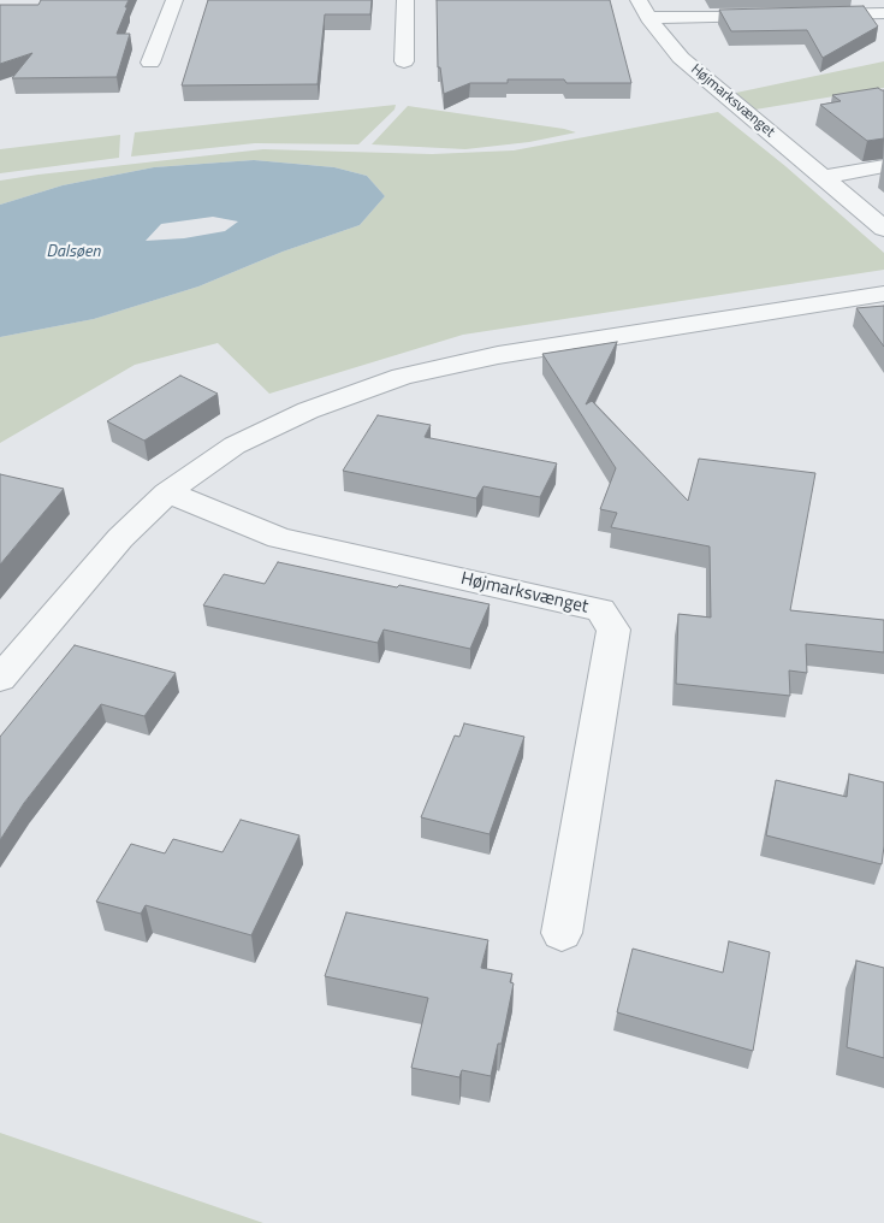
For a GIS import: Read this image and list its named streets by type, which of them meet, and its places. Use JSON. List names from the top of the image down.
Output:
{
  "streets": {
    "street": ["Højmarksvænget"]
  },
  "water": ["Dalsøen"]
}
